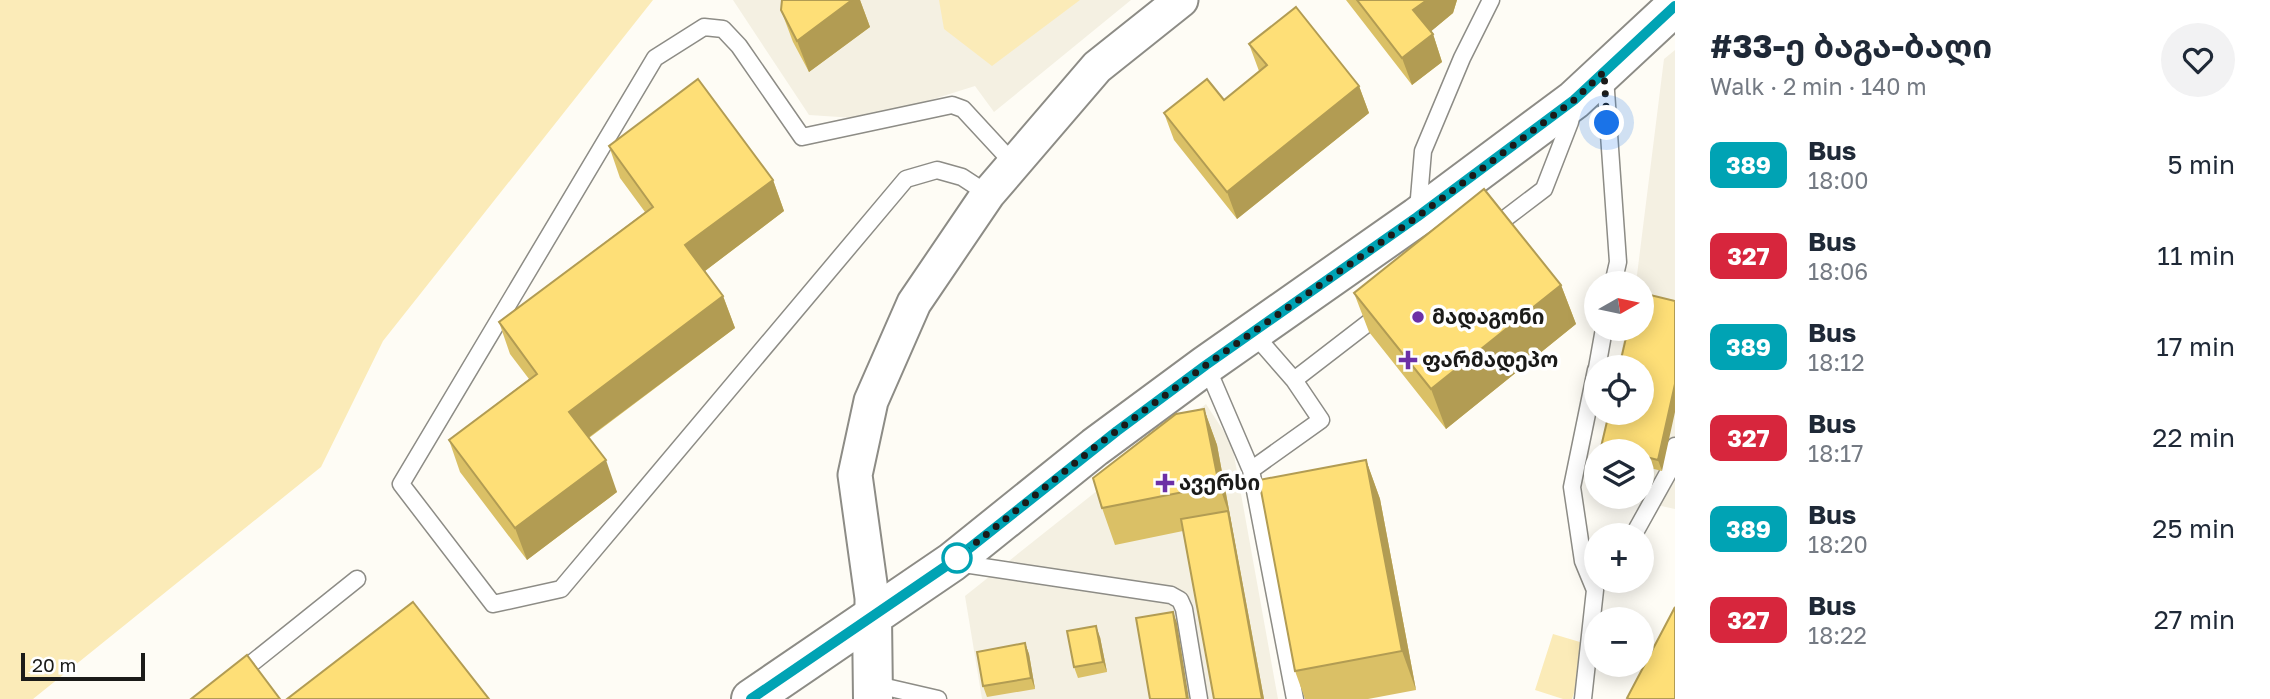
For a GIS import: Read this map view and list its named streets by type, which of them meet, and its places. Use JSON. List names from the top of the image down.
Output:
{
  "places": {
    "other": ["მადაგონი"],
    "health": ["ფარმადეპო", "ავერსი"]
  },
  "lines": ["bus line 389"],
  "scale_bar": "20 m",
  "north": "right",
  "page": {
    "heading": ["#33-ე ბაგა-ბაღი", "Walk · 2 min · 140 m"],
    "list": [
      {
        "mark": "389",
        "name": "Bus",
        "note": "18:00",
        "value": "5 min"
      },
      {
        "mark": "327",
        "name": "Bus",
        "note": "18:06",
        "value": "11 min"
      },
      {
        "mark": "389",
        "name": "Bus",
        "note": "18:12",
        "value": "17 min"
      },
      {
        "mark": "327",
        "name": "Bus",
        "note": "18:17",
        "value": "22 min"
      },
      {
        "mark": "389",
        "name": "Bus",
        "note": "18:20",
        "value": "25 min"
      },
      {
        "mark": "327",
        "name": "Bus",
        "note": "18:22",
        "value": "27 min"
      }
    ],
    "map_buttons": ["+", "−"],
    "scale": "20 m"
  }
}
